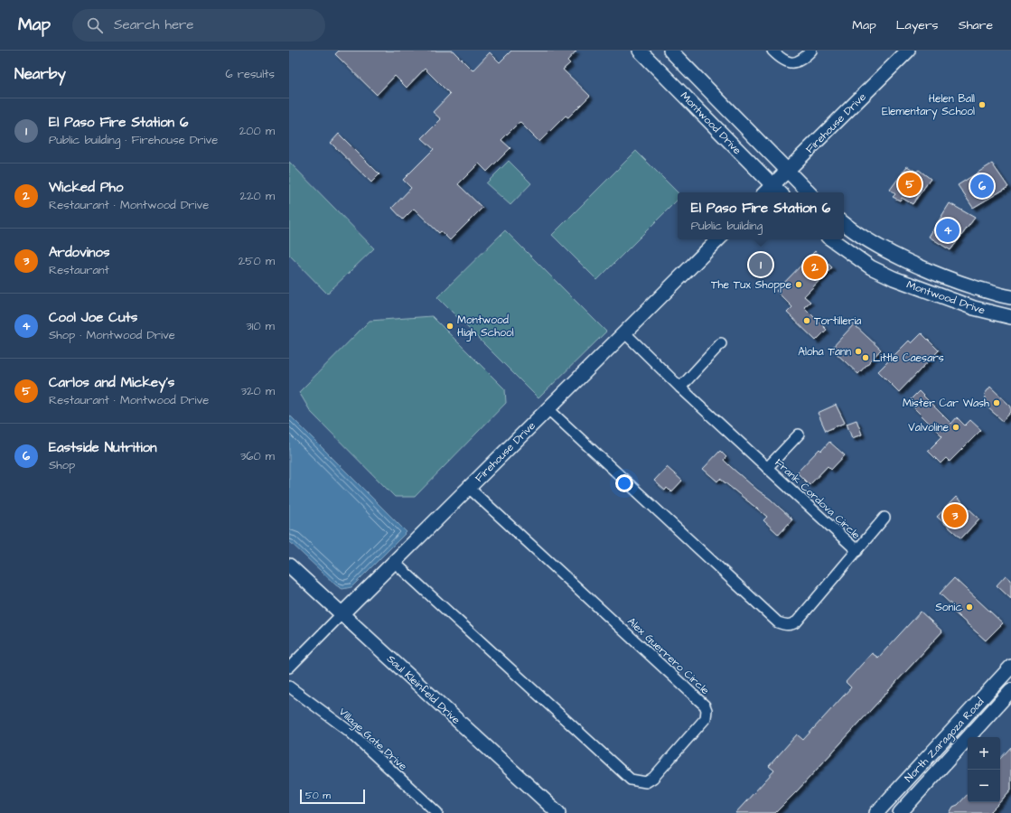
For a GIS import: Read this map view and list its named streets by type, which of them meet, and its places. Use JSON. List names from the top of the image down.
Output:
{
  "streets": {
    "main road": [
      "Montwood Drive",
      "Firehouse Drive",
      "Saul Kleinfeld Drive",
      "North Zaragoza Road"
    ],
    "street": ["Frank Cordova Circle", "Alex Guerrero Circle", "Village Gate Drive"]
  },
  "crossings": [
    ["Montwood Drive", "Firehouse Drive"],
    ["Firehouse Drive", "Frank Cordova Circle"],
    ["Firehouse Drive", "Alex Guerrero Circle"],
    ["Firehouse Drive", "Saul Kleinfeld Drive"]
  ],
  "places": [
    "Helen Ball Elementary School",
    "The Tux Shoppe",
    "Tortilleria",
    "Montwood High School",
    "Aloha Tann",
    "Little Caesars",
    "Mister Car Wash",
    "Valvoline",
    "Sonic"
  ],
  "scale_bar": "50 m",
  "page": {
    "header": "Map",
    "search": "Search here",
    "nav": ["Map", "Layers", "Share"],
    "heading": ["Nearby", "6 results"],
    "list": [
      {
        "mark": "1",
        "name": "El Paso Fire Station 6",
        "note": "Public building · Firehouse Drive",
        "value": "200 m"
      },
      {
        "mark": "2",
        "name": "Wicked Pho",
        "note": "Restaurant · Montwood Drive",
        "value": "220 m"
      },
      {
        "mark": "3",
        "name": "Ardovinos",
        "note": "Restaurant",
        "value": "250 m"
      },
      {
        "mark": "4",
        "name": "Cool Joe Cuts",
        "note": "Shop · Montwood Drive",
        "value": "310 m"
      },
      {
        "mark": "5",
        "name": "Carlos and Mickey's",
        "note": "Restaurant · Montwood Drive",
        "value": "320 m"
      },
      {
        "mark": "6",
        "name": "Eastside Nutrition",
        "note": "Shop",
        "value": "360 m"
      }
    ],
    "pins": [
      "5",
      "6",
      "4",
      "1",
      "2",
      "3"
    ],
    "popup": ["El Paso Fire Station 6", "Public building"],
    "map_buttons": ["+", "−"],
    "scale": "50 m"
  }
}
